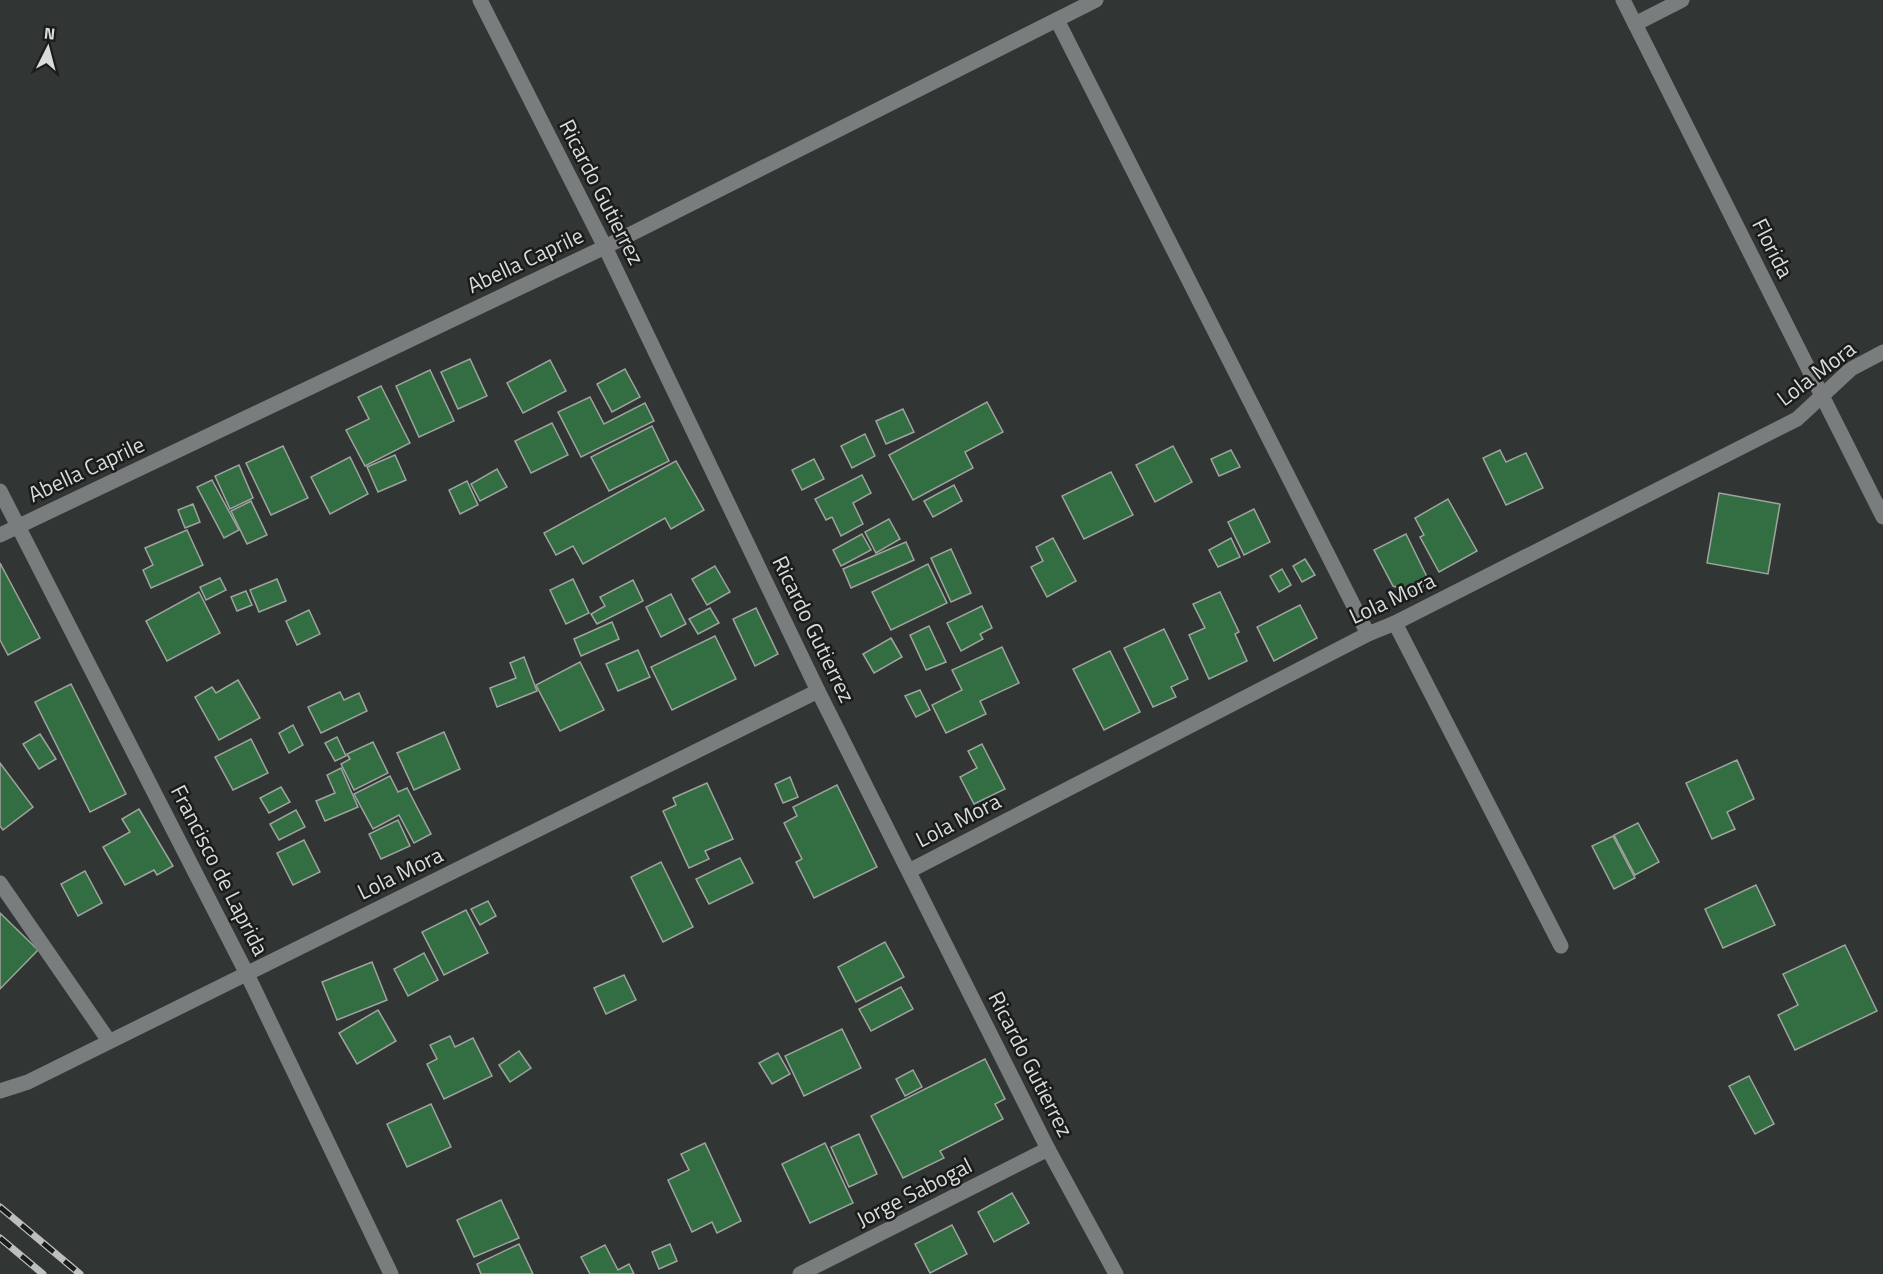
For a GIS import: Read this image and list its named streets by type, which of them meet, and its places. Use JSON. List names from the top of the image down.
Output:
{
  "streets": {
    "street": [
      "Ricardo Gutierrez",
      "Florida",
      "Abella Caprile",
      "Lola Mora",
      "Francisco de Laprida",
      "Jorge Sabogal"
    ]
  },
  "crossings": [
    ["Ricardo Gutierrez", "Abella Caprile"],
    ["Ricardo Gutierrez", "Lola Mora"],
    ["Ricardo Gutierrez", "Jorge Sabogal"],
    ["Florida", "Lola Mora"],
    ["Abella Caprile", "Francisco de Laprida"],
    ["Lola Mora", "Francisco de Laprida"]
  ],
  "north": "top"
}
